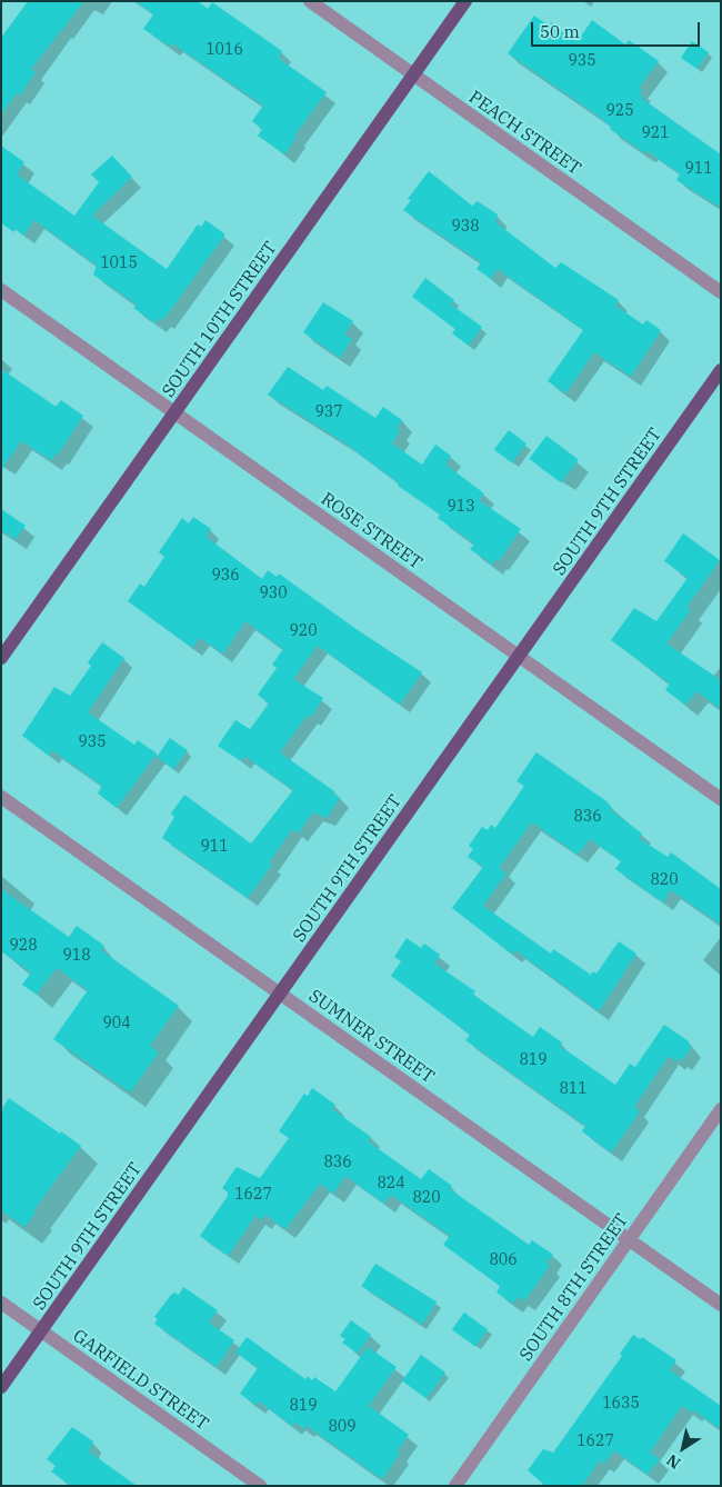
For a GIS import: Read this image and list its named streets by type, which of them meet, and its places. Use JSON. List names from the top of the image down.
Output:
{
  "streets": {
    "main road": ["SOUTH 10TH STREET", "SOUTH 9TH STREET"],
    "street": [
      "PEACH STREET",
      "ROSE STREET",
      "SUMNER STREET",
      "SOUTH 8TH STREET",
      "GARFIELD STREET"
    ]
  },
  "crossings": [
    ["PEACH STREET", "SOUTH 10TH STREET"],
    ["SOUTH 10TH STREET", "ROSE STREET"],
    ["SOUTH 9TH STREET", "ROSE STREET"],
    ["SOUTH 9TH STREET", "SUMNER STREET"],
    ["SOUTH 9TH STREET", "GARFIELD STREET"],
    ["SUMNER STREET", "SOUTH 8TH STREET"]
  ],
  "house_numbers": [
    "1016",
    "935",
    "925",
    "921",
    "911",
    "938",
    "1015",
    "937",
    "913",
    "936",
    "930",
    "920",
    "935",
    "836",
    "911",
    "820",
    "928",
    "918",
    "904",
    "819",
    "811",
    "836",
    "824",
    "1627",
    "820",
    "806",
    "1635",
    "819",
    "809",
    "1627"
  ],
  "scale_bar": "50 m",
  "north": "bottom left"
}
